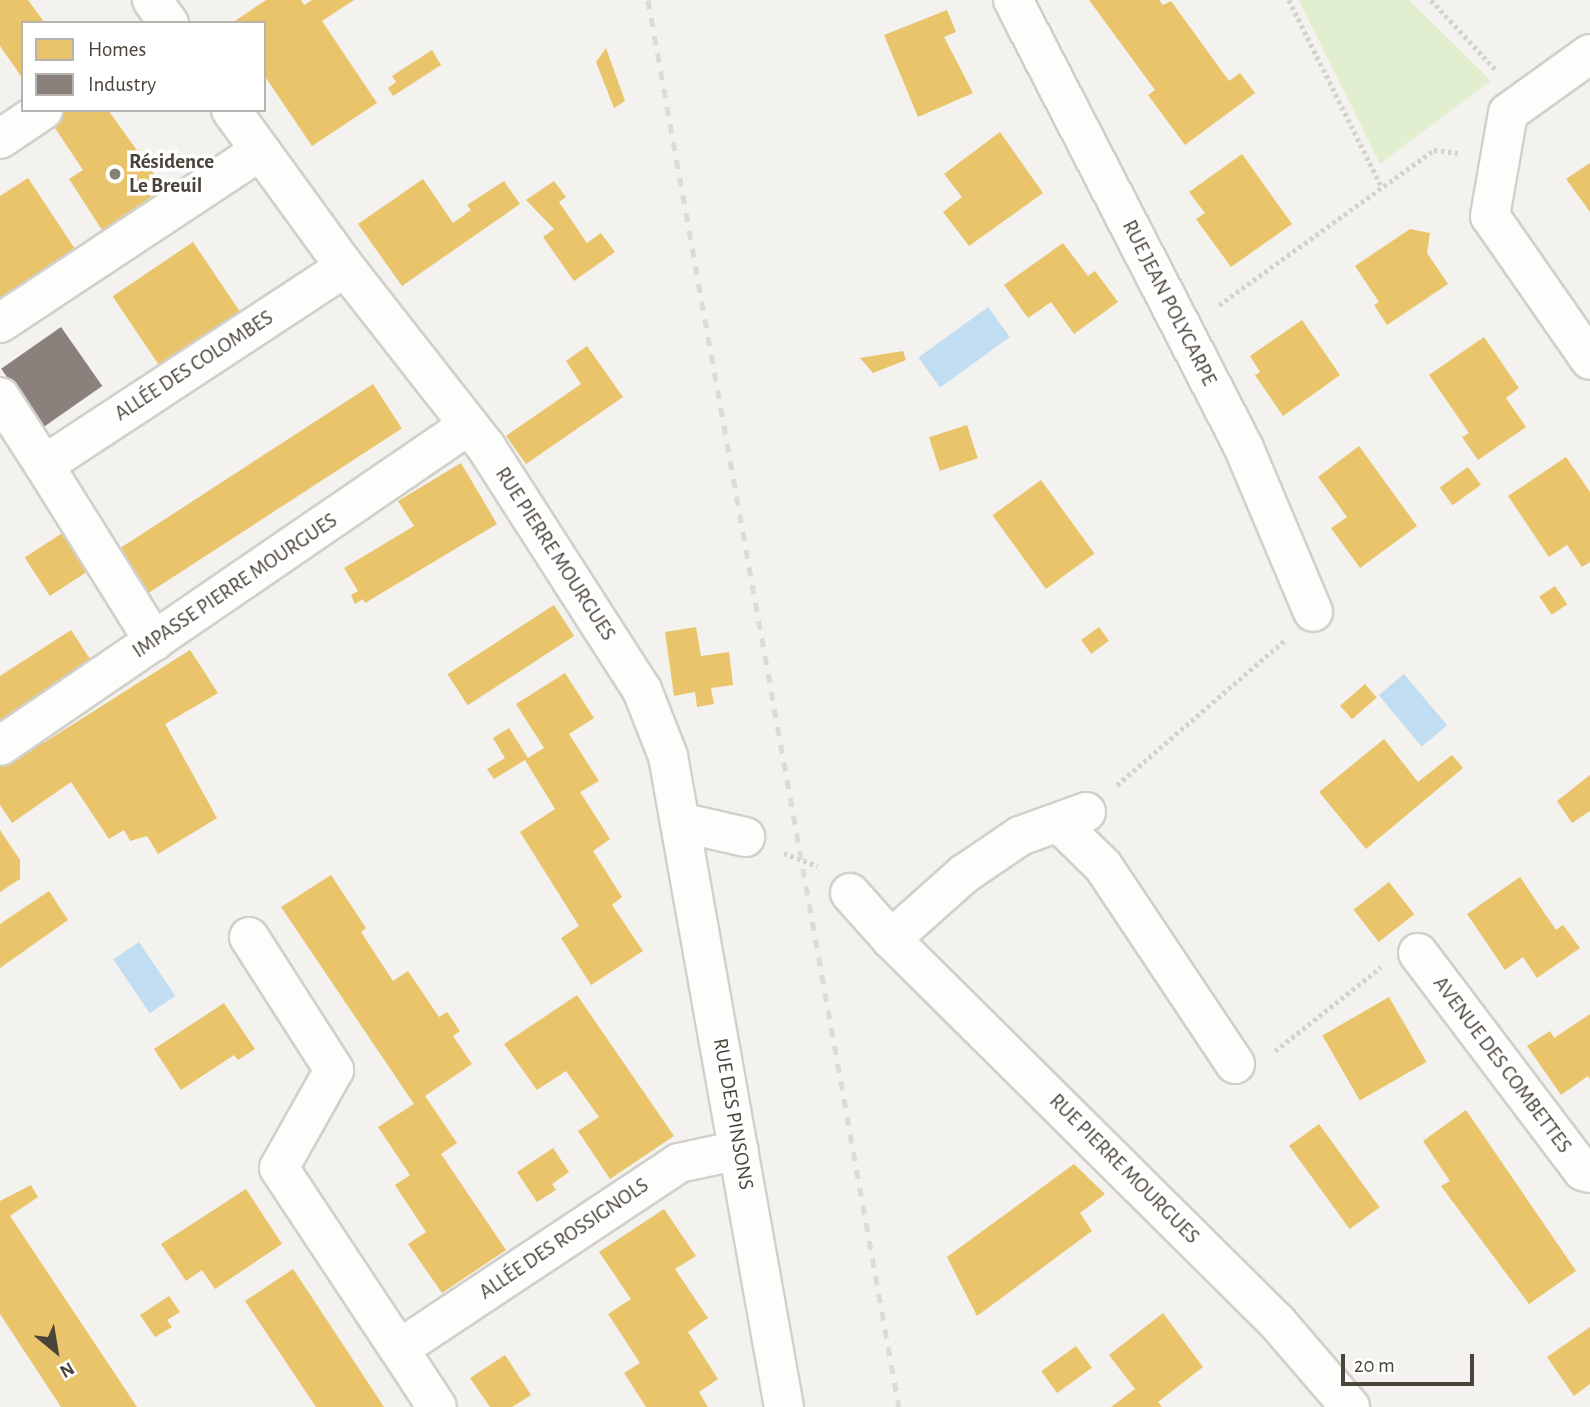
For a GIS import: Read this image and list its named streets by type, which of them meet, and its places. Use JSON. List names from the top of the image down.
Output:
{
  "streets": {
    "street": [
      "RUE JEAN POLYCARPE",
      "ALLÉE DES COLOMBES",
      "RUE PIERRE MOURGUES",
      "IMPASSE PIERRE MOURGUES",
      "AVENUE DES COMBETTES",
      "RUE DES PINSONS",
      "ALLÉE DES ROSSIGNOLS"
    ]
  },
  "crossings": [
    ["ALLÉE DES COLOMBES", "RUE PIERRE MOURGUES"],
    ["RUE PIERRE MOURGUES", "IMPASSE PIERRE MOURGUES"],
    ["RUE PIERRE MOURGUES", "RUE DES PINSONS"],
    ["RUE DES PINSONS", "ALLÉE DES ROSSIGNOLS"]
  ],
  "places": ["Résidence Le Breuil"],
  "legend": ["Homes", "Industry"],
  "scale_bar": "20 m",
  "north": "bottom right"
}
